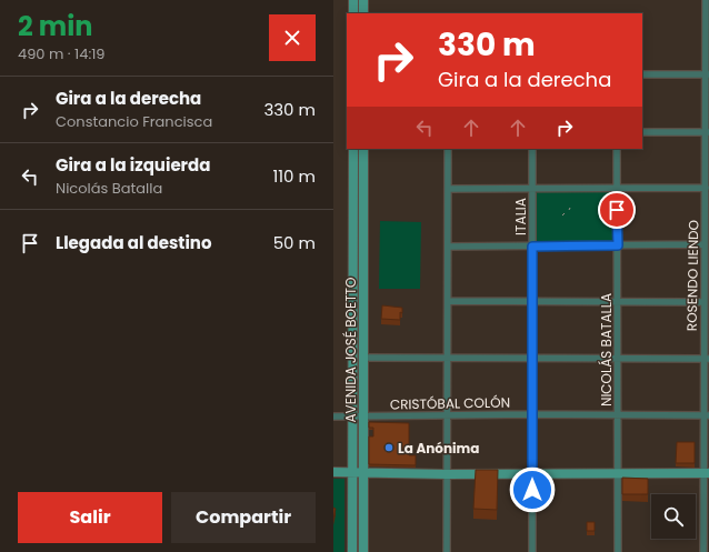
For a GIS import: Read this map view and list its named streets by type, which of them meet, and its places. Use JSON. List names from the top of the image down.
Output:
{
  "streets": {
    "main road": ["AVENIDA JOSÉ BOETTO"],
    "street": [
      "ITALIA",
      "ROSENDO LIENDO",
      "NICOLÁS BATALLA",
      "CRISTÓBAL COLÓN"
    ]
  },
  "crossings": [
    ["ITALIA", "CRISTÓBAL COLÓN"],
    ["ROSENDO LIENDO", "CRISTÓBAL COLÓN"],
    ["AVENIDA JOSÉ BOETTO", "CRISTÓBAL COLÓN"],
    ["NICOLÁS BATALLA", "CRISTÓBAL COLÓN"]
  ],
  "places": ["La Anónima"],
  "page": {
    "heading": ["2 min", "490 m · 14:19"],
    "turn": ["330 m", "Gira a la derecha"],
    "list": [
      {
        "name": "Gira a la derecha",
        "note": "Constancio Francisca",
        "value": "330 m"
      },
      {
        "name": "Gira a la izquierda",
        "note": "Nicolás Batalla",
        "value": "110 m"
      },
      {
        "name": "Llegada al destino",
        "value": "50 m"
      }
    ],
    "buttons": ["Salir", "Compartir"]
  }
}
